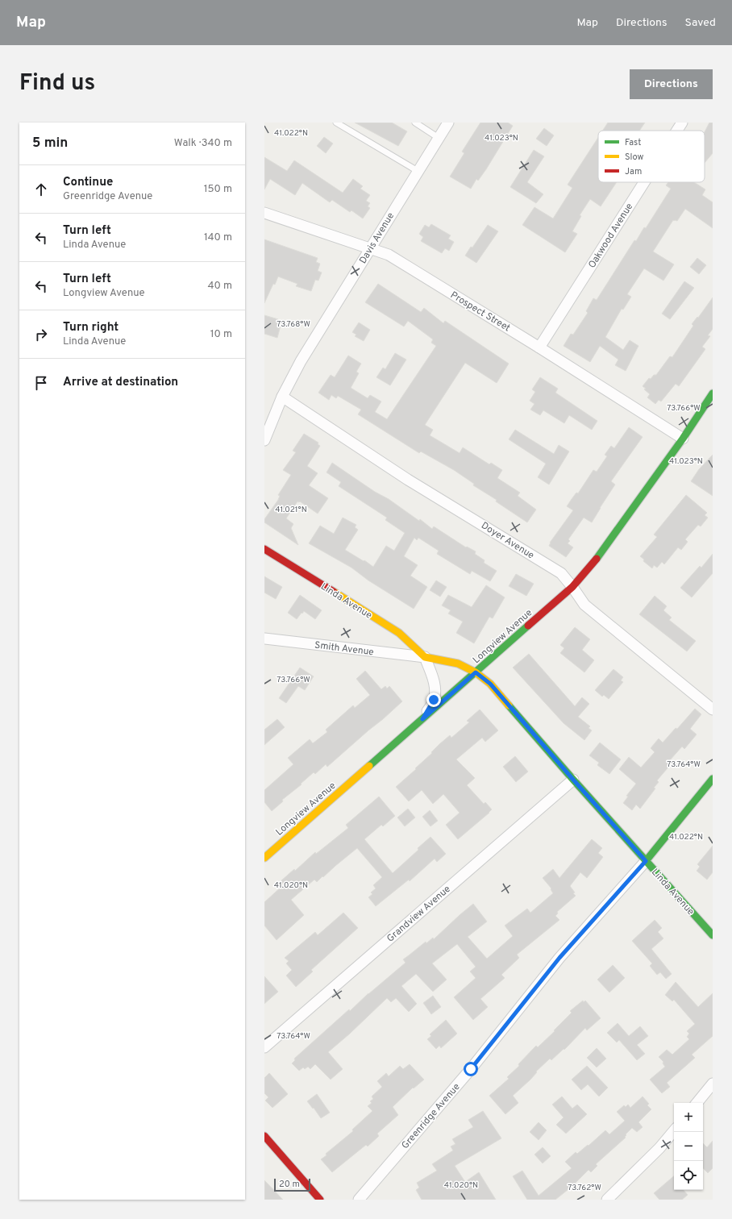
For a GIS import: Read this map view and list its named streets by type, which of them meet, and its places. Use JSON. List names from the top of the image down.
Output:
{
  "streets": {
    "street": [
      "Oakwood Avenue",
      "Davis Avenue",
      "Prospect Street",
      "Doyer Avenue",
      "Linda Avenue",
      "Longview Avenue",
      "Smith Avenue",
      "Grandview Avenue",
      "Greenridge Avenue"
    ]
  },
  "crossings": [
    ["Oakwood Avenue", "Prospect Street"],
    ["Davis Avenue", "Prospect Street"],
    ["Davis Avenue", "Doyer Avenue"],
    ["Prospect Street", "Longview Avenue"],
    ["Doyer Avenue", "Longview Avenue"],
    ["Linda Avenue", "Longview Avenue"],
    ["Linda Avenue", "Smith Avenue"],
    ["Linda Avenue", "Grandview Avenue"],
    ["Linda Avenue", "Greenridge Avenue"]
  ],
  "legend": ["Fast", "Slow", "Jam"],
  "scale_bar": "20 m",
  "page": {
    "header": "Map",
    "nav": ["Map", "Directions", "Saved"],
    "title": "Find us",
    "buttons": "Directions",
    "heading": ["5 min", "Walk · 340 m"],
    "list": [
      ["Continue", "Greenridge Avenue", "150 m"],
      ["Turn left", "Linda Avenue", "140 m"],
      ["Turn left", "Longview Avenue", "40 m"],
      ["Turn right", "Linda Avenue", "10 m"],
      "Arrive at destination"
    ],
    "map_buttons": ["+", "−"],
    "scale": "20 m"
  },
  "coordinates": [
    "41.022°N",
    "41.023°N",
    "73.768°W",
    "73.766°W",
    "41.021°N",
    "73.764°W",
    "41.020°N",
    "73.762°W"
  ]
}
